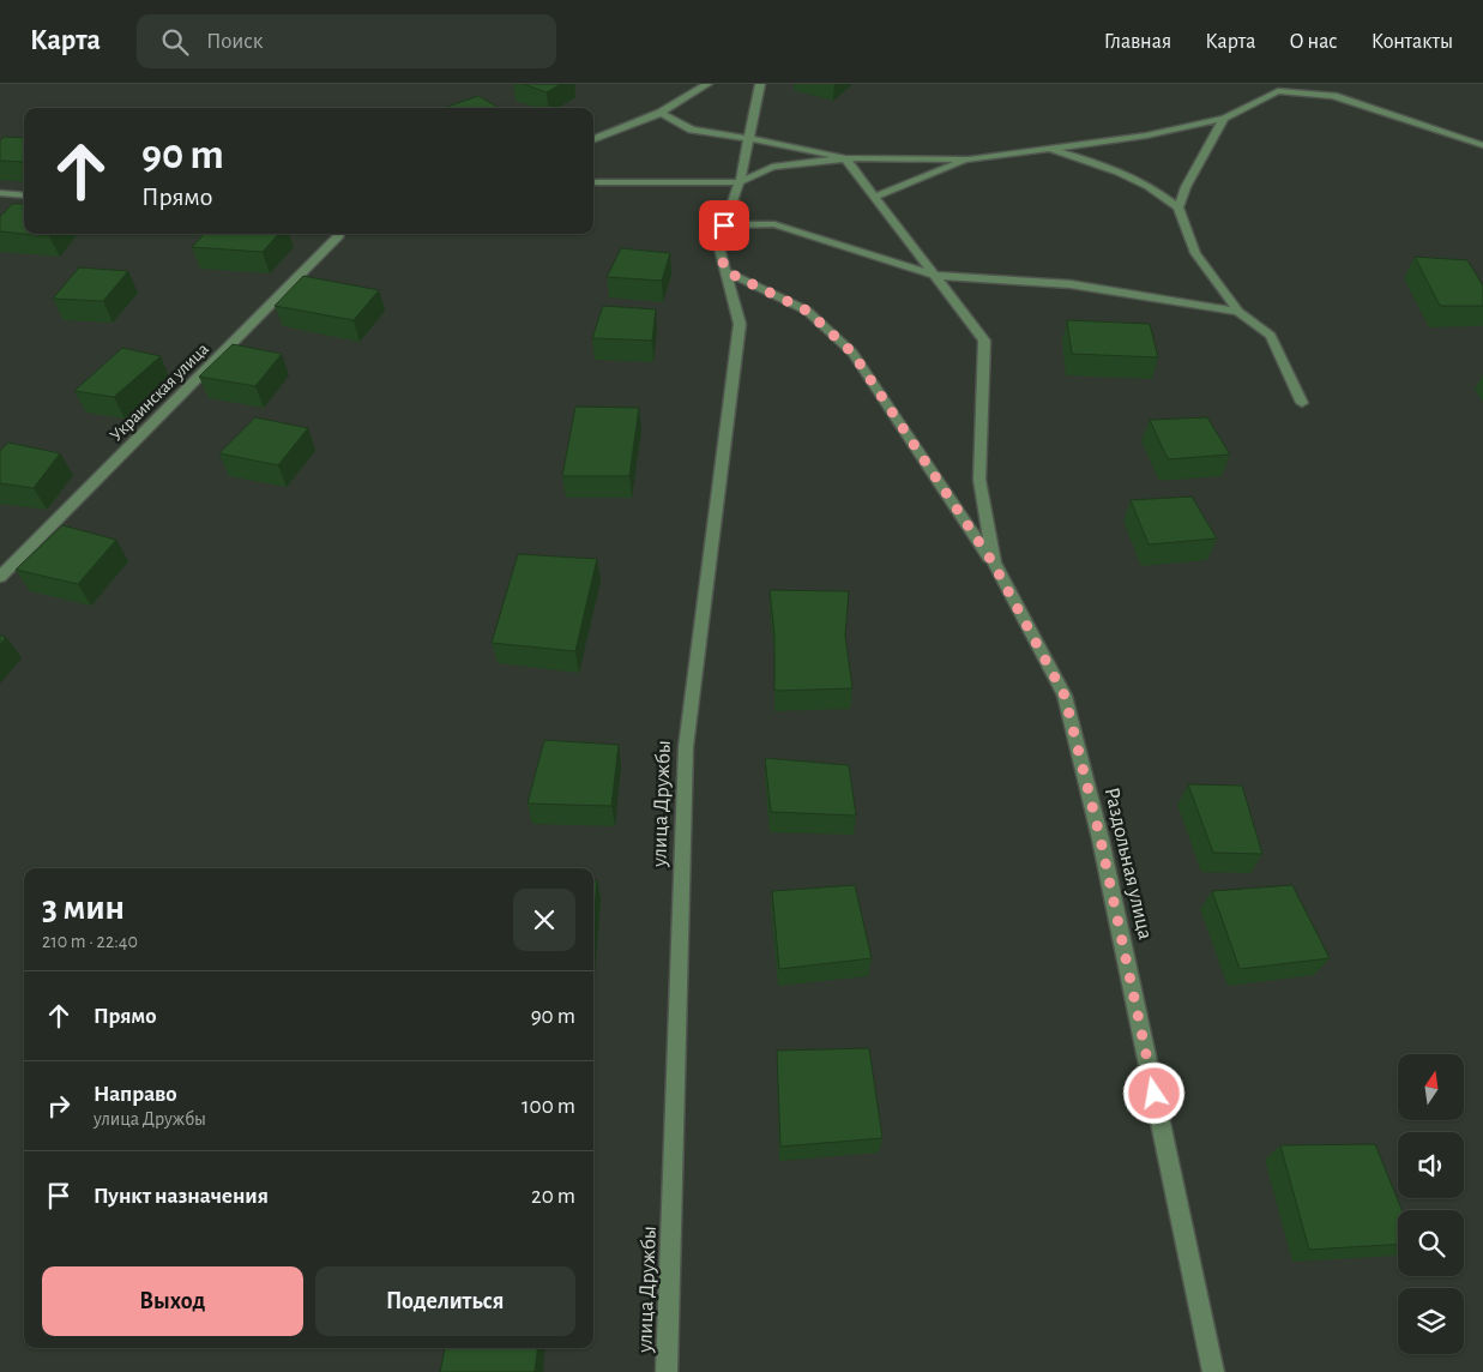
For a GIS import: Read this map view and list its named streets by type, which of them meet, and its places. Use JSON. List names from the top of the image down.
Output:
{
  "streets": {
    "street": ["Украинская улица", "улица Дружбы", "Раздольная улица"]
  },
  "north": "top",
  "page": {
    "header": "Карта",
    "search": "Поиск",
    "nav": [
      "Главная",
      "Карта",
      "О нас",
      "Контакты"
    ],
    "turn": ["90 m", "Прямо"],
    "heading": ["3 мин", "210 m · 22:40"],
    "list": [
      {
        "name": "Прямо",
        "value": "90 m"
      },
      {
        "name": "Направо",
        "note": "улица Дружбы",
        "value": "100 m"
      },
      {
        "name": "Пункт назначения",
        "value": "20 m"
      }
    ],
    "buttons": ["Выход", "Поделиться"]
  }
}
